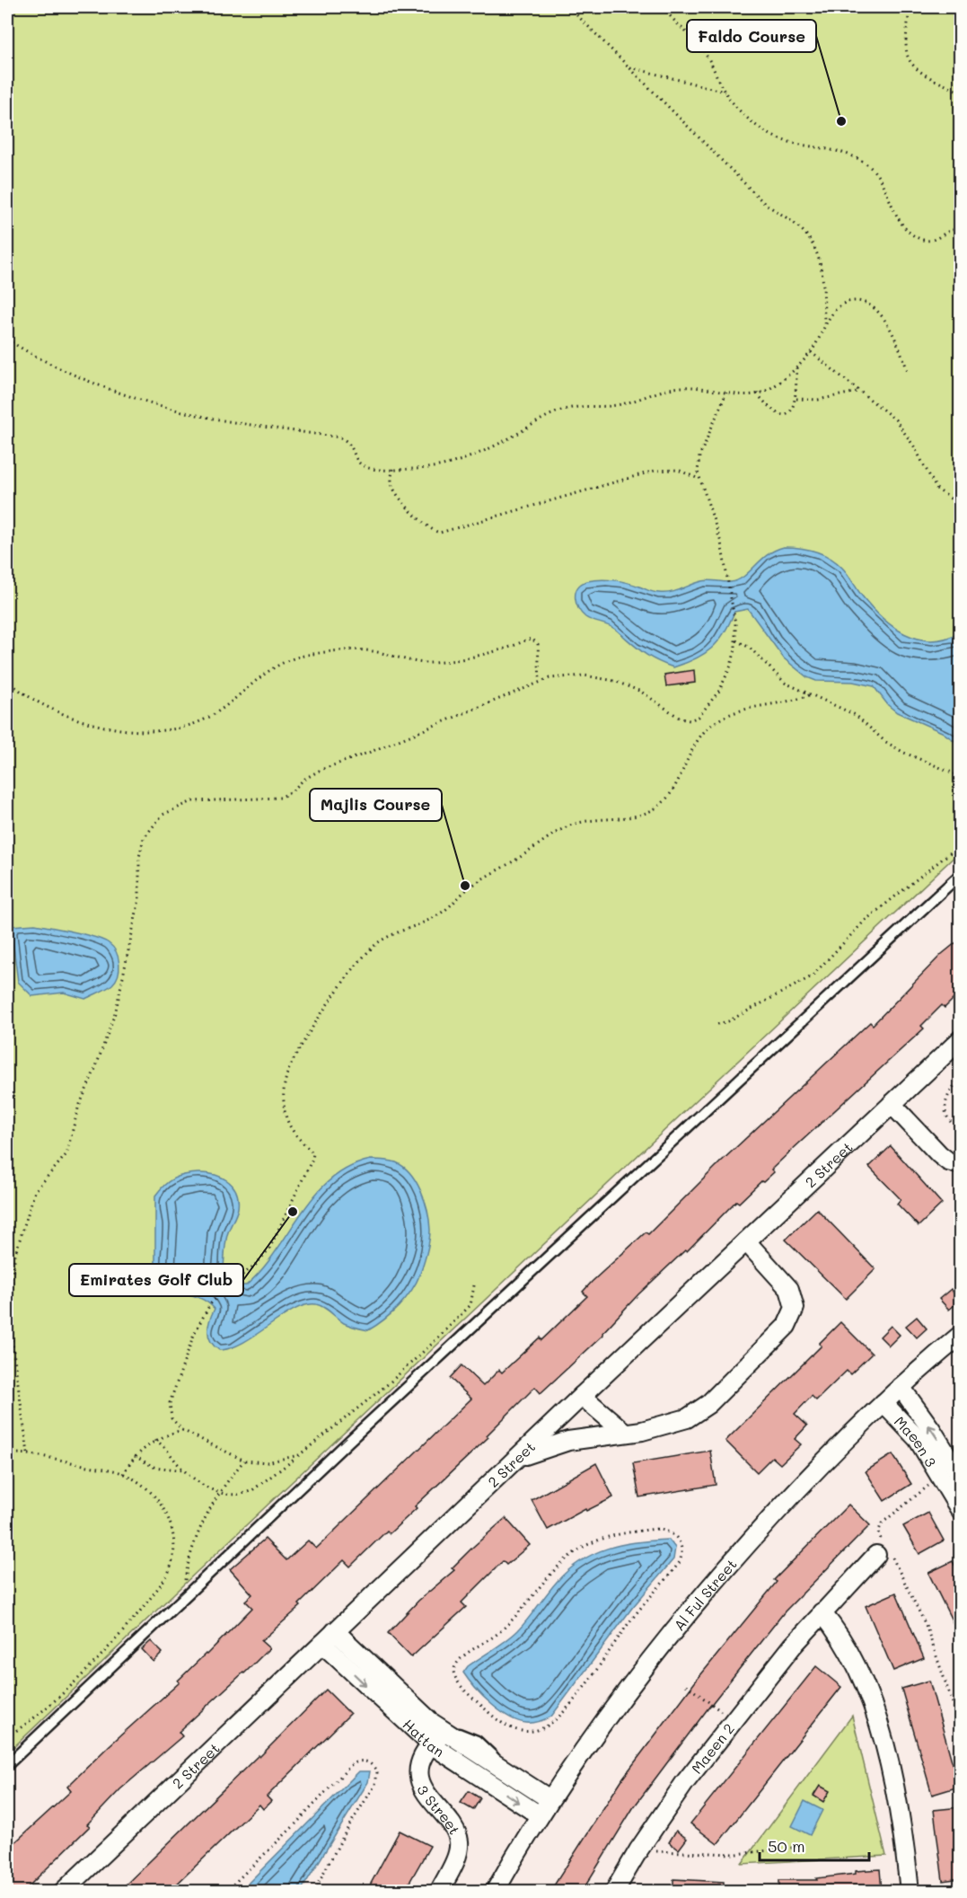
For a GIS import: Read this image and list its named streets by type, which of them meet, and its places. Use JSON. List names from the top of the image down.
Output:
{
  "streets": {
    "street": [
      "2 Street",
      "Maeen 3",
      "Al Ful Street",
      "Hattan",
      "Maeen 2",
      "3 Street"
    ]
  },
  "crossings": [
    ["Maeen 3", "Al Ful Street"],
    ["Al Ful Street", "Hattan"],
    ["Hattan", "3 Street"]
  ],
  "places": ["Faldo Course", "Majlis Course", "Emirates Golf Club"],
  "scale_bar": "50 m"
}
